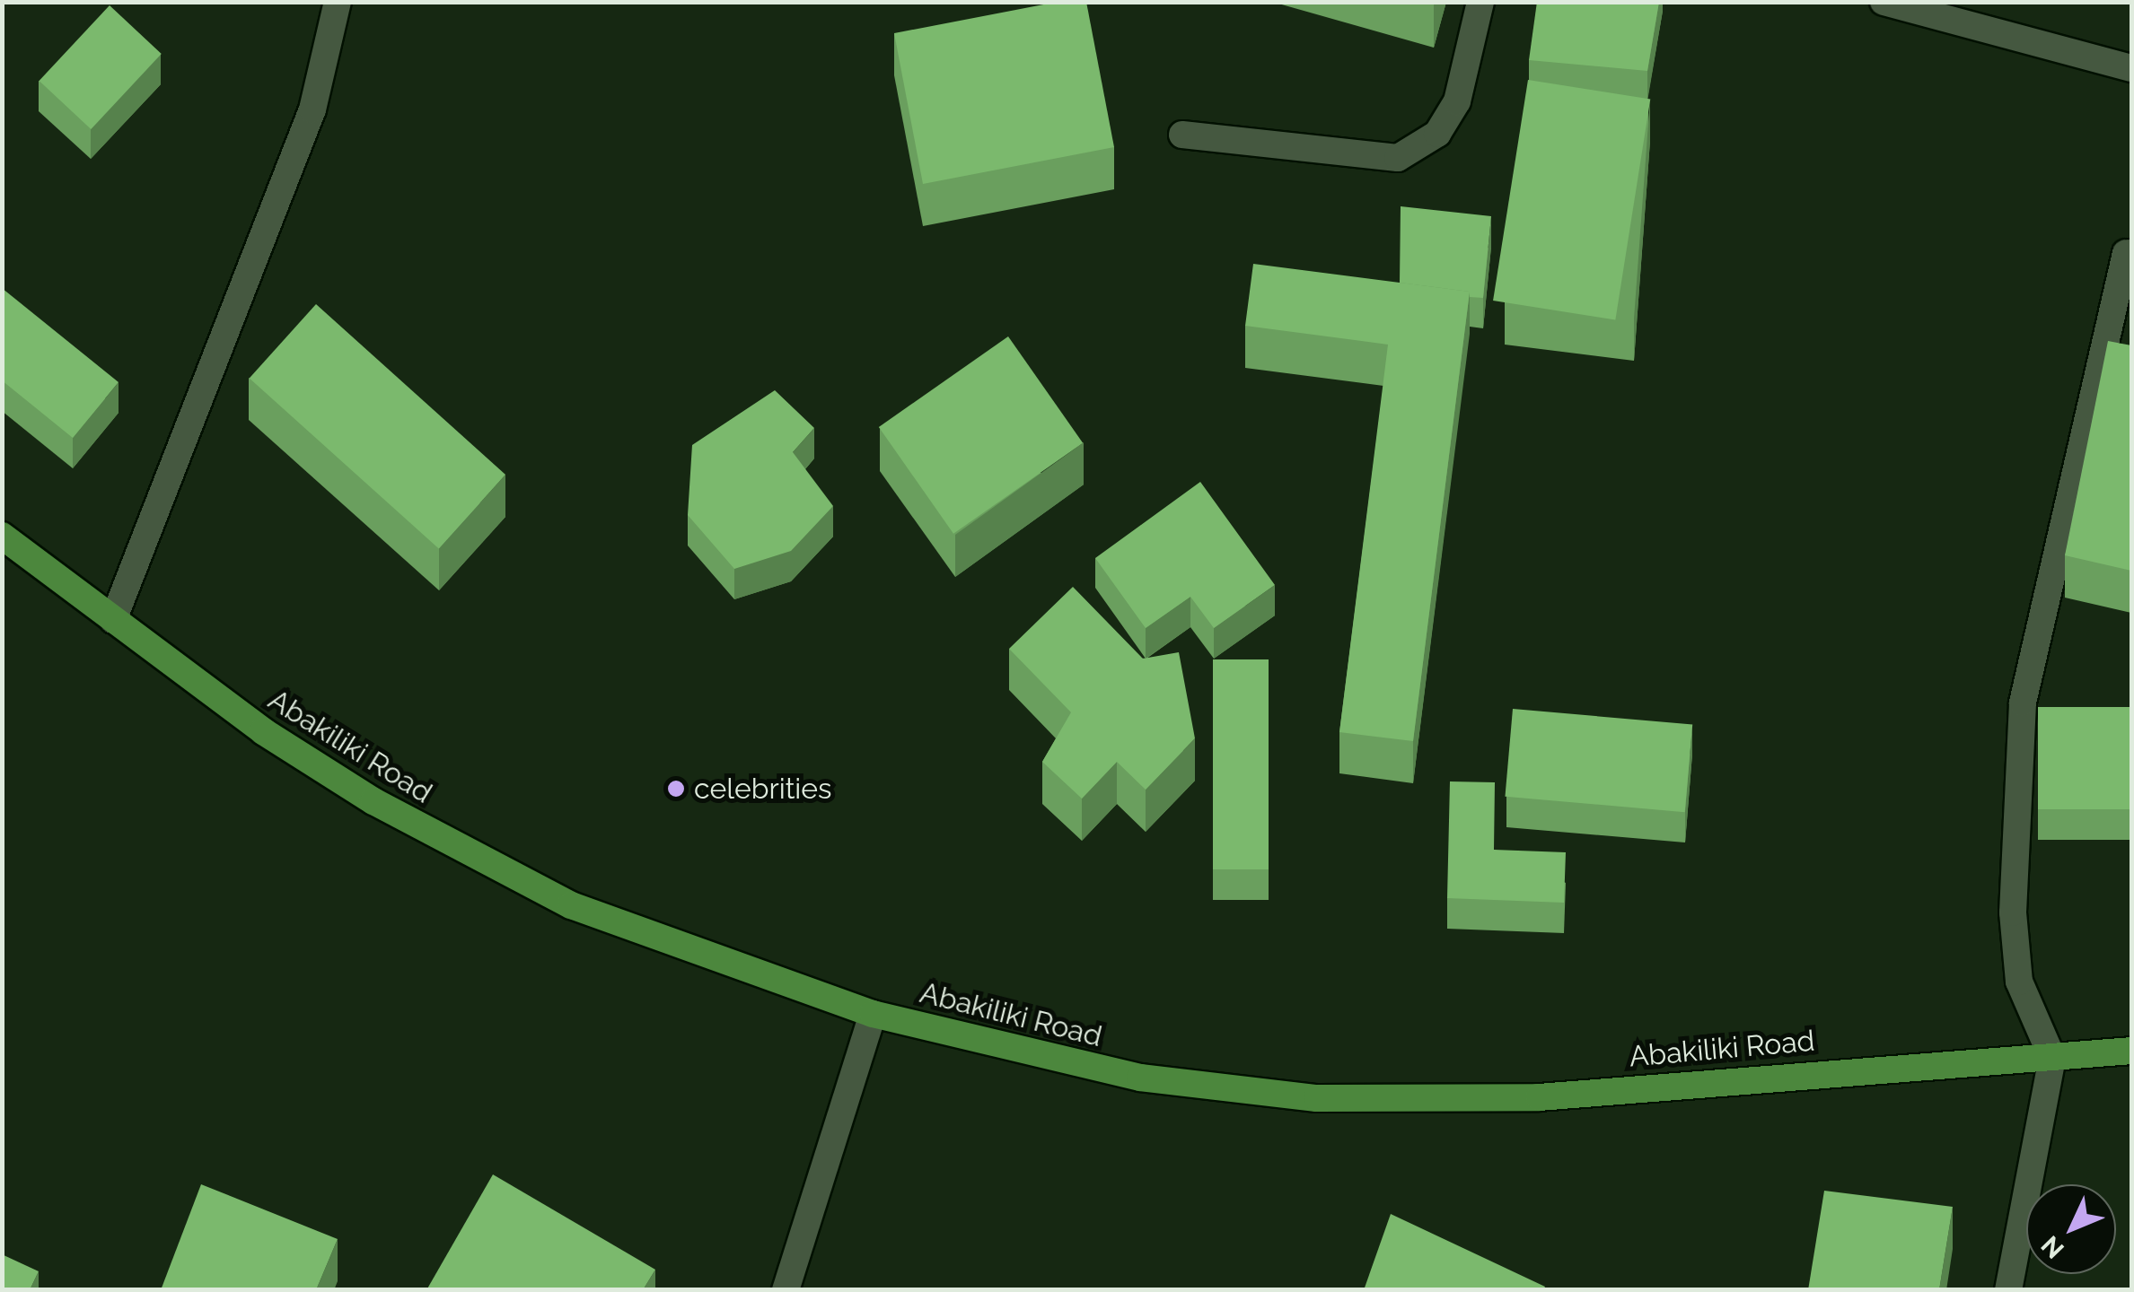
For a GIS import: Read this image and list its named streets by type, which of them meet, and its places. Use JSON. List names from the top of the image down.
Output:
{
  "streets": {
    "main road": ["Abakiliki Road"]
  },
  "places": ["celebrities"],
  "north": "bottom left"
}
